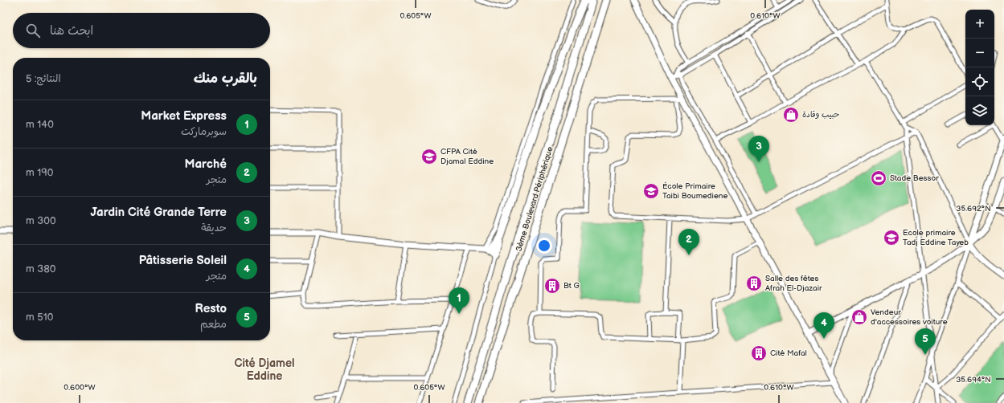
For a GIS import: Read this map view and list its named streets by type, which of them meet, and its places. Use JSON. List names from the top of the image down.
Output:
{
  "streets": {
    "highway": ["3ème Boulevard Périphérique"]
  },
  "districts": ["Cité Djamel Eddine"],
  "places": {
    "shop": ["حبيب وقادة", "Vendeur d'accessoires voiture"],
    "school or university": ["CFPA Cité Djamal Eddine", "École Primaire Taibi Boumediene", "Ecole primaire Tadj Eddine Tayeb"],
    "sports": ["Stade Bessor"],
    "building": ["Salle des fêtes Afrah El-Djazair", "Bt G", "Cité Mafal"]
  },
  "page": {
    "map_buttons": ["+", "−"],
    "search": "ابحث هنا",
    "heading": ["بالقرب منك", "النتائج: 5"],
    "list": [
      {
        "mark": "1",
        "name": "Market Express",
        "note": "سوبرماركت",
        "value": "140 m"
      },
      {
        "mark": "2",
        "name": "Marché",
        "note": "متجر",
        "value": "190 m"
      },
      {
        "mark": "3",
        "name": "Jardin Cité Grande Terre",
        "note": "حديقة",
        "value": "300 m"
      },
      {
        "mark": "4",
        "name": "Pâtisserie Soleil",
        "note": "متجر",
        "value": "380 m"
      },
      {
        "mark": "5",
        "name": "Resto",
        "note": "مطعم",
        "value": "510 m"
      }
    ],
    "pins": [
      "3",
      "2",
      "1",
      "4",
      "5"
    ]
  },
  "coordinates": [
    "0.605°W",
    "0.610°W",
    "35.692°N",
    "35.694°N",
    "0.600°W"
  ]
}
